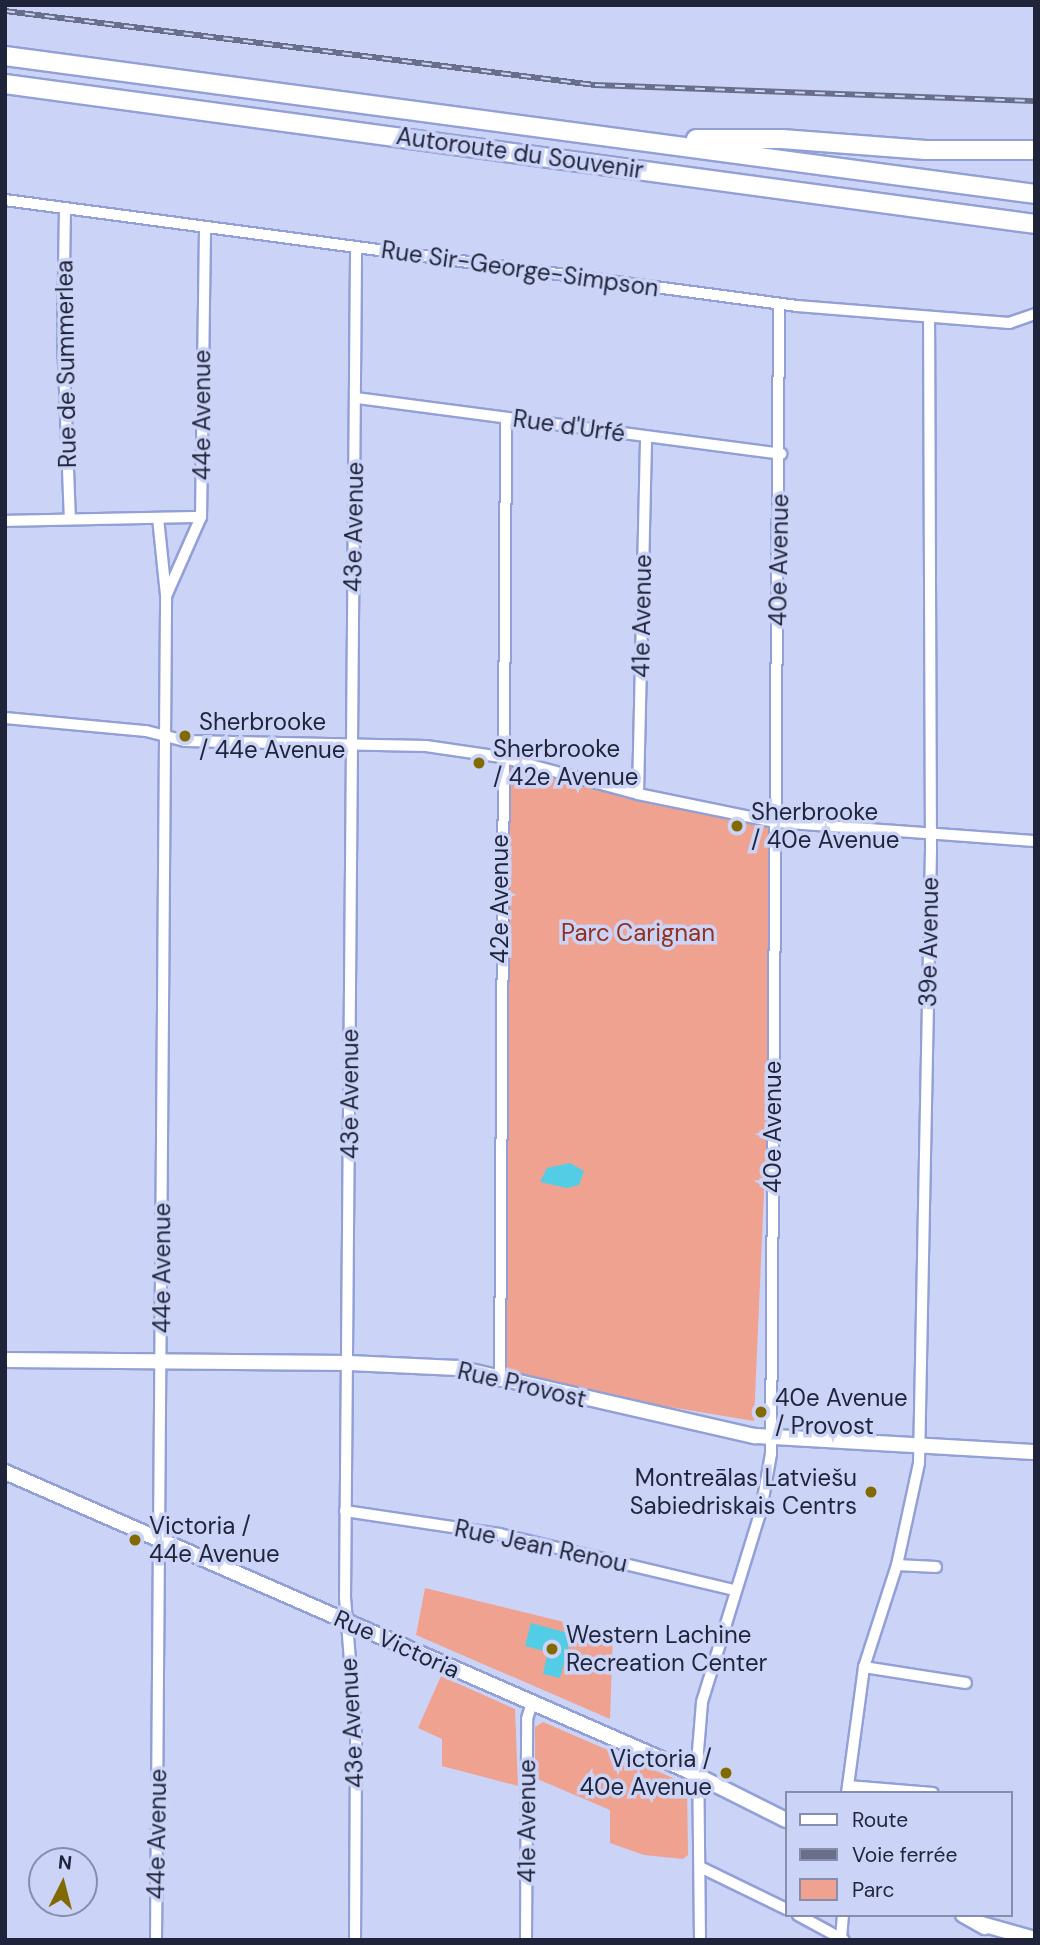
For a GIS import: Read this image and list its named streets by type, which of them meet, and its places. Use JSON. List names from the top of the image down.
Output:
{
  "streets": {
    "highway": ["Autoroute du Souvenir"],
    "street": [
      "Rue Sir-George-Simpson",
      "Rue de Summerlea",
      "44e Avenue",
      "Rue d'Urfé",
      "43e Avenue",
      "40e Avenue",
      "41e Avenue",
      "42e Avenue",
      "39e Avenue",
      "Rue Provost",
      "Rue Jean Renou",
      "Rue Victoria"
    ]
  },
  "crossings": [
    ["Rue Sir-George-Simpson", "Rue de Summerlea"],
    ["Rue Sir-George-Simpson", "44e Avenue"],
    ["Rue Sir-George-Simpson", "43e Avenue"],
    ["Rue Sir-George-Simpson", "40e Avenue"],
    ["Rue Sir-George-Simpson", "39e Avenue"],
    ["44e Avenue", "Rue Provost"],
    ["44e Avenue", "Rue Victoria"],
    ["Rue d'Urfé", "43e Avenue"],
    ["Rue d'Urfé", "40e Avenue"],
    ["Rue d'Urfé", "41e Avenue"],
    ["Rue d'Urfé", "42e Avenue"],
    ["43e Avenue", "Rue Provost"],
    ["43e Avenue", "Rue Jean Renou"],
    ["43e Avenue", "Rue Victoria"],
    ["40e Avenue", "Rue Provost"],
    ["40e Avenue", "Rue Jean Renou"],
    ["40e Avenue", "Rue Victoria"],
    ["41e Avenue", "Rue Victoria"],
    ["42e Avenue", "Rue Provost"],
    ["39e Avenue", "Rue Provost"]
  ],
  "parks": ["Parc Carignan"],
  "places": [
    "Sherbrooke / 44e Avenue",
    "Sherbrooke / 42e Avenue",
    "Sherbrooke / 40e Avenue",
    "40e Avenue / Provost",
    "Montreālas Latviešu Sabiedriskais Centrs",
    "Victoria / 44e Avenue",
    "Western Lachine Recreation Center",
    "Victoria / 40e Avenue"
  ],
  "legend": ["Route", "Voie ferrée", "Parc"],
  "north": "top"
}
